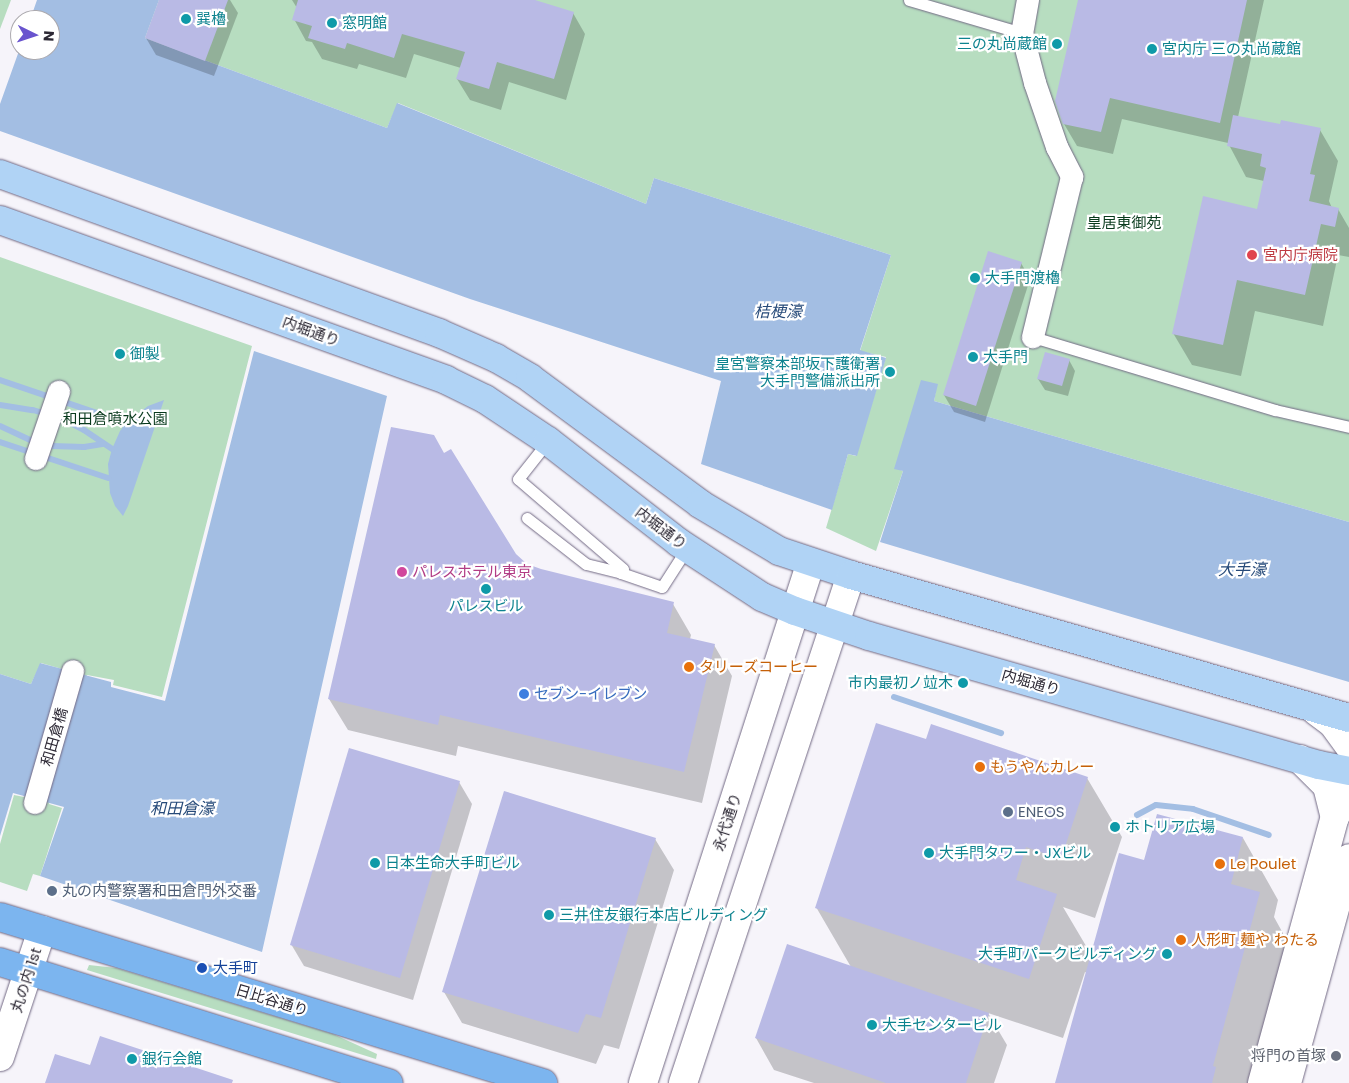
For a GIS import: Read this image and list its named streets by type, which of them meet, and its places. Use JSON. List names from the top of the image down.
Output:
{
  "streets": {
    "highway": ["日比谷通り"],
    "main road": ["内堀通り", "永代通り", "丸の内 1st"],
    "street": ["和田倉橋"]
  },
  "crossings": [
    ["内堀通り", "永代通り"],
    ["丸の内 1st", "日比谷通り"]
  ],
  "water": ["桔梗濠", "大手濠", "和田倉濠"],
  "parks": ["皇居東御苑", "和田倉噴水公園"],
  "places": [
    "巽櫓",
    "窓明館",
    "三の丸尚蔵館",
    "宮内庁 三の丸尚蔵館",
    "宮内庁病院",
    "大手門渡櫓",
    "御製",
    "大手門",
    "皇宮警察本部坂下護衛署 大手門警備派出所",
    "パレスホテル東京",
    "パレスビル",
    "タリーズコーヒー",
    "市内最初ノ竝木",
    "セブン-イレブン",
    "もうやんカレー",
    "ENEOS",
    "ホトリア広場",
    "大手門タワー・JXビル",
    "日本生命大手町ビル",
    "Le Poulet",
    "丸の内警察署和田倉門外交番",
    "三井住友銀行本店ビルディング",
    "人形町 麺や わたる",
    "大手町パークビルディング",
    "大手町",
    "大手センタービル",
    "将門の首塚",
    "銀行会館"
  ],
  "north": "right"
}
